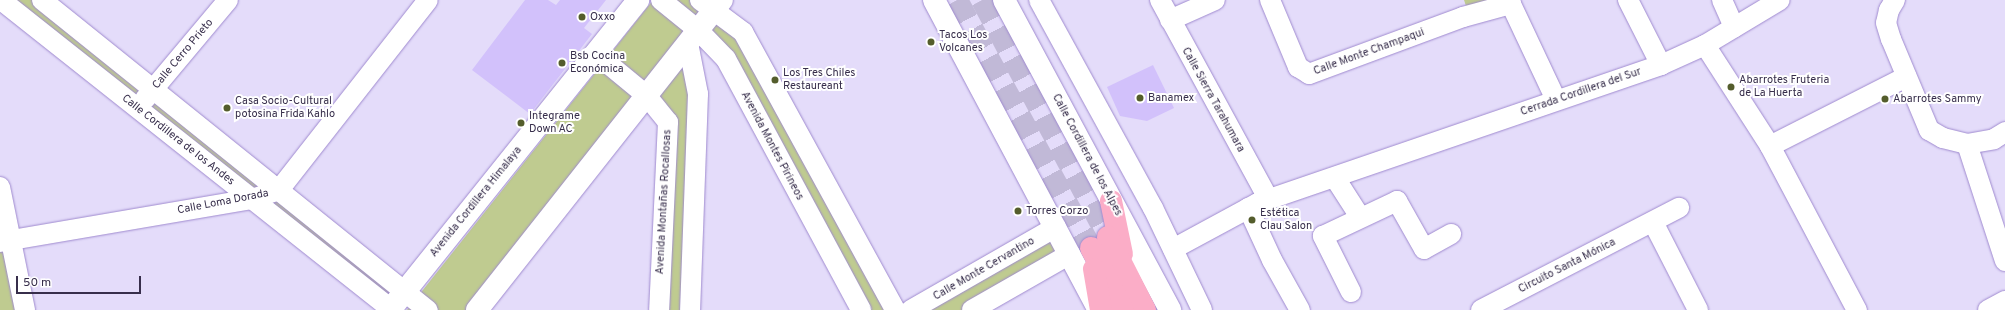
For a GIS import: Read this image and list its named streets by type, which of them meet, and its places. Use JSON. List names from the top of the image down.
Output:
{
  "streets": {
    "main road": ["Calle Cordillera de los Alpes", "Avenida Cordillera Himalaya"],
    "street": [
      "Calle Monte Champaqui",
      "Calle Cerro Prieto",
      "Cerrada Cordillera del Sur",
      "Calle Sierra Tarahumara",
      "Calle Cordillera de los Andes",
      "Avenida Montes Pirineos",
      "Calle Loma Dorada",
      "Avenida Montañas Rocallosas",
      "Circuito Santa Mónica",
      "Calle Monte Cervantino"
    ]
  },
  "crossings": [
    ["Calle Monte Champaqui", "Cerrada Cordillera del Sur"],
    ["Calle Cerro Prieto", "Calle Cordillera de los Andes"],
    ["Cerrada Cordillera del Sur", "Calle Sierra Tarahumara"],
    ["Calle Cordillera de los Andes", "Calle Loma Dorada"],
    ["Calle Cordillera de los Andes", "Avenida Cordillera Himalaya"],
    ["Avenida Cordillera Himalaya", "Avenida Montañas Rocallosas"]
  ],
  "places": [
    "Oxxo",
    "Tacos Los Volcanes",
    "Bsb Cocina Económica",
    "Los Tres Chiles Restaureant",
    "Abarrotes Fruteria de La Huerta",
    "Banamex",
    "Abarrotes Sammy",
    "Casa Socio-Cultural potosina Frida Kahlo",
    "Integrame Down AC",
    "Torres Corzo",
    "Estética Clau Salon"
  ],
  "scale_bar": "50 m"
}
